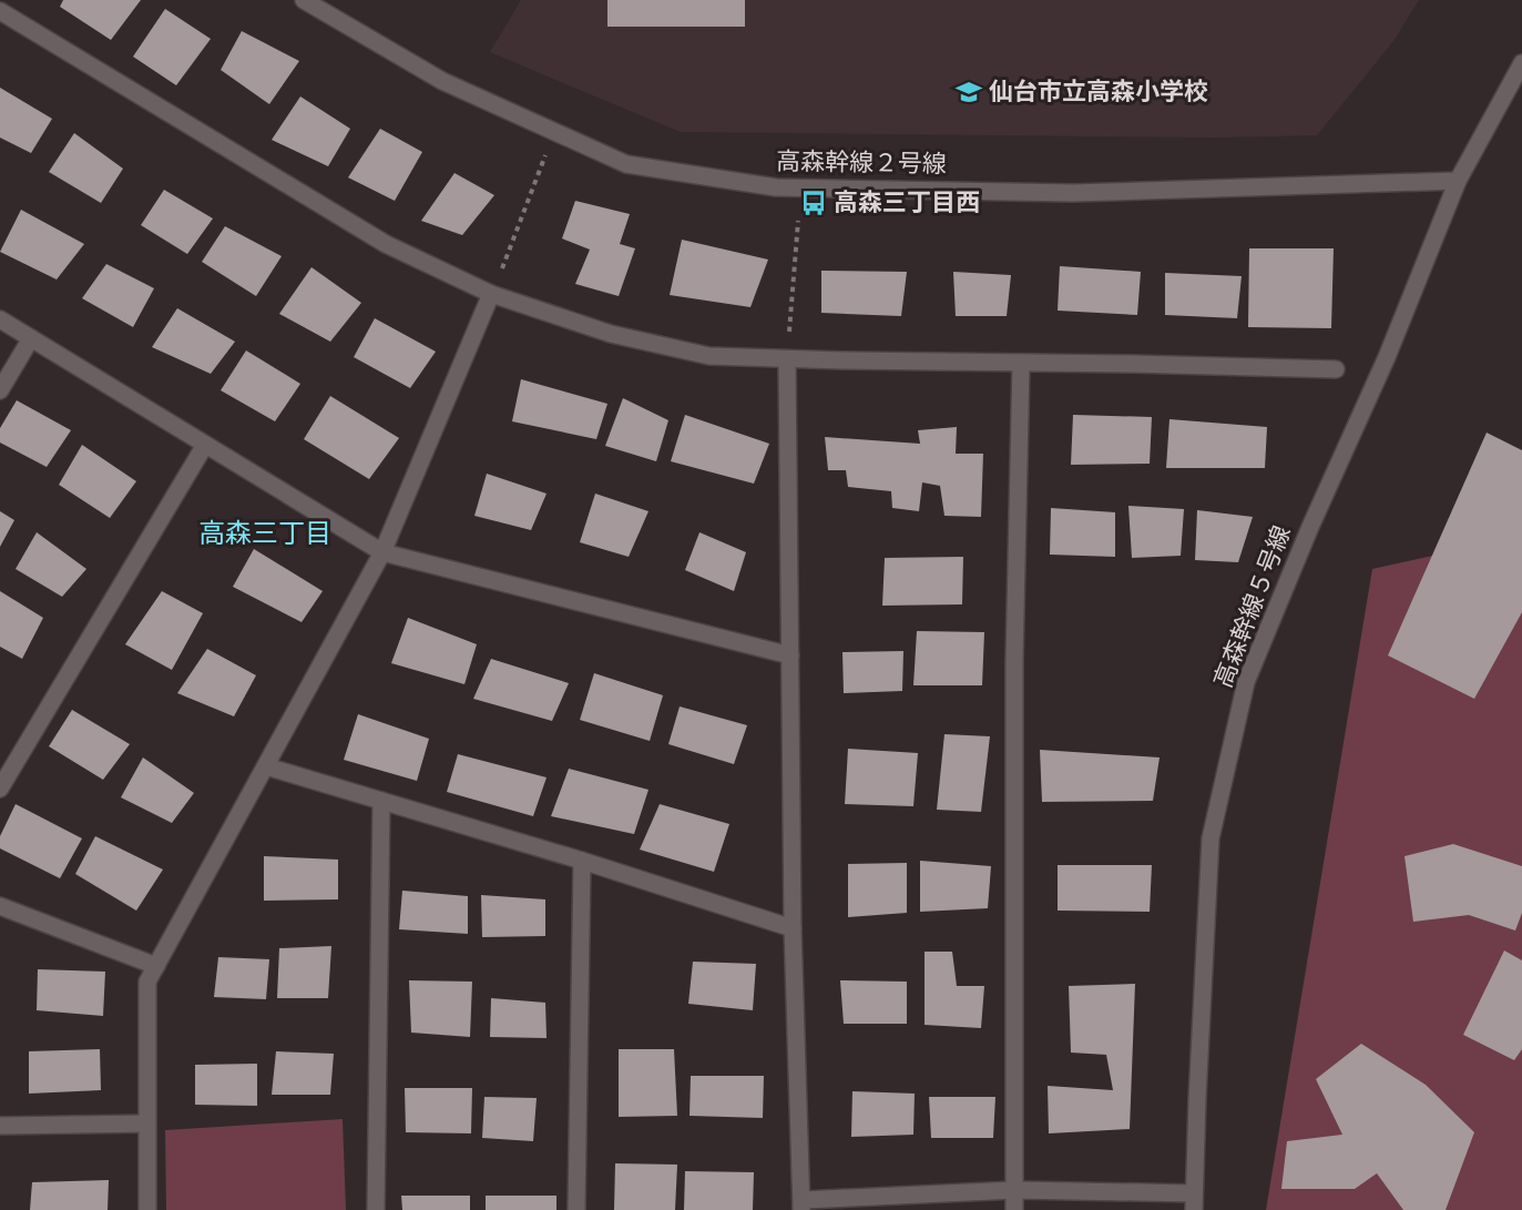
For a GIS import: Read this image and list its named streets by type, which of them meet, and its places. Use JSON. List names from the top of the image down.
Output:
{
  "streets": {
    "street": ["高森幹線２号線", "高森幹線５号線"]
  },
  "crossings": [
    ["高森幹線２号線", "高森幹線５号線"]
  ],
  "districts": ["高森三丁目"],
  "places": {
    "school or university": ["仙台市立高森小学校"],
    "bus stop": ["高森三丁目西"]
  }
}
